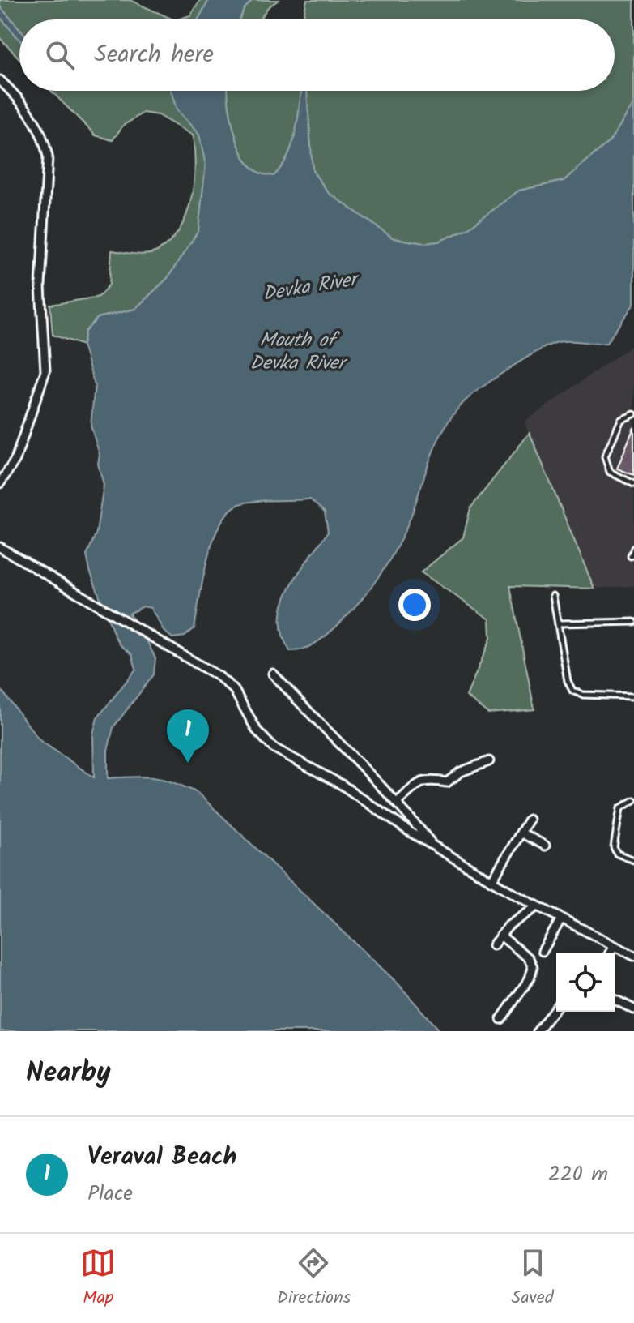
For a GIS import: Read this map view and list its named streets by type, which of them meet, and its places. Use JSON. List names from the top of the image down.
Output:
{
  "water": ["Devka River", "Mouth of Devka River"],
  "page": {
    "search": "Search here",
    "pins": "1",
    "heading": "Nearby",
    "list": [
      {
        "mark": "1",
        "name": "Veraval Beach",
        "note": "Place",
        "value": "220 m"
      }
    ],
    "nav": ["Map", "Directions", "Saved"]
  }
}
